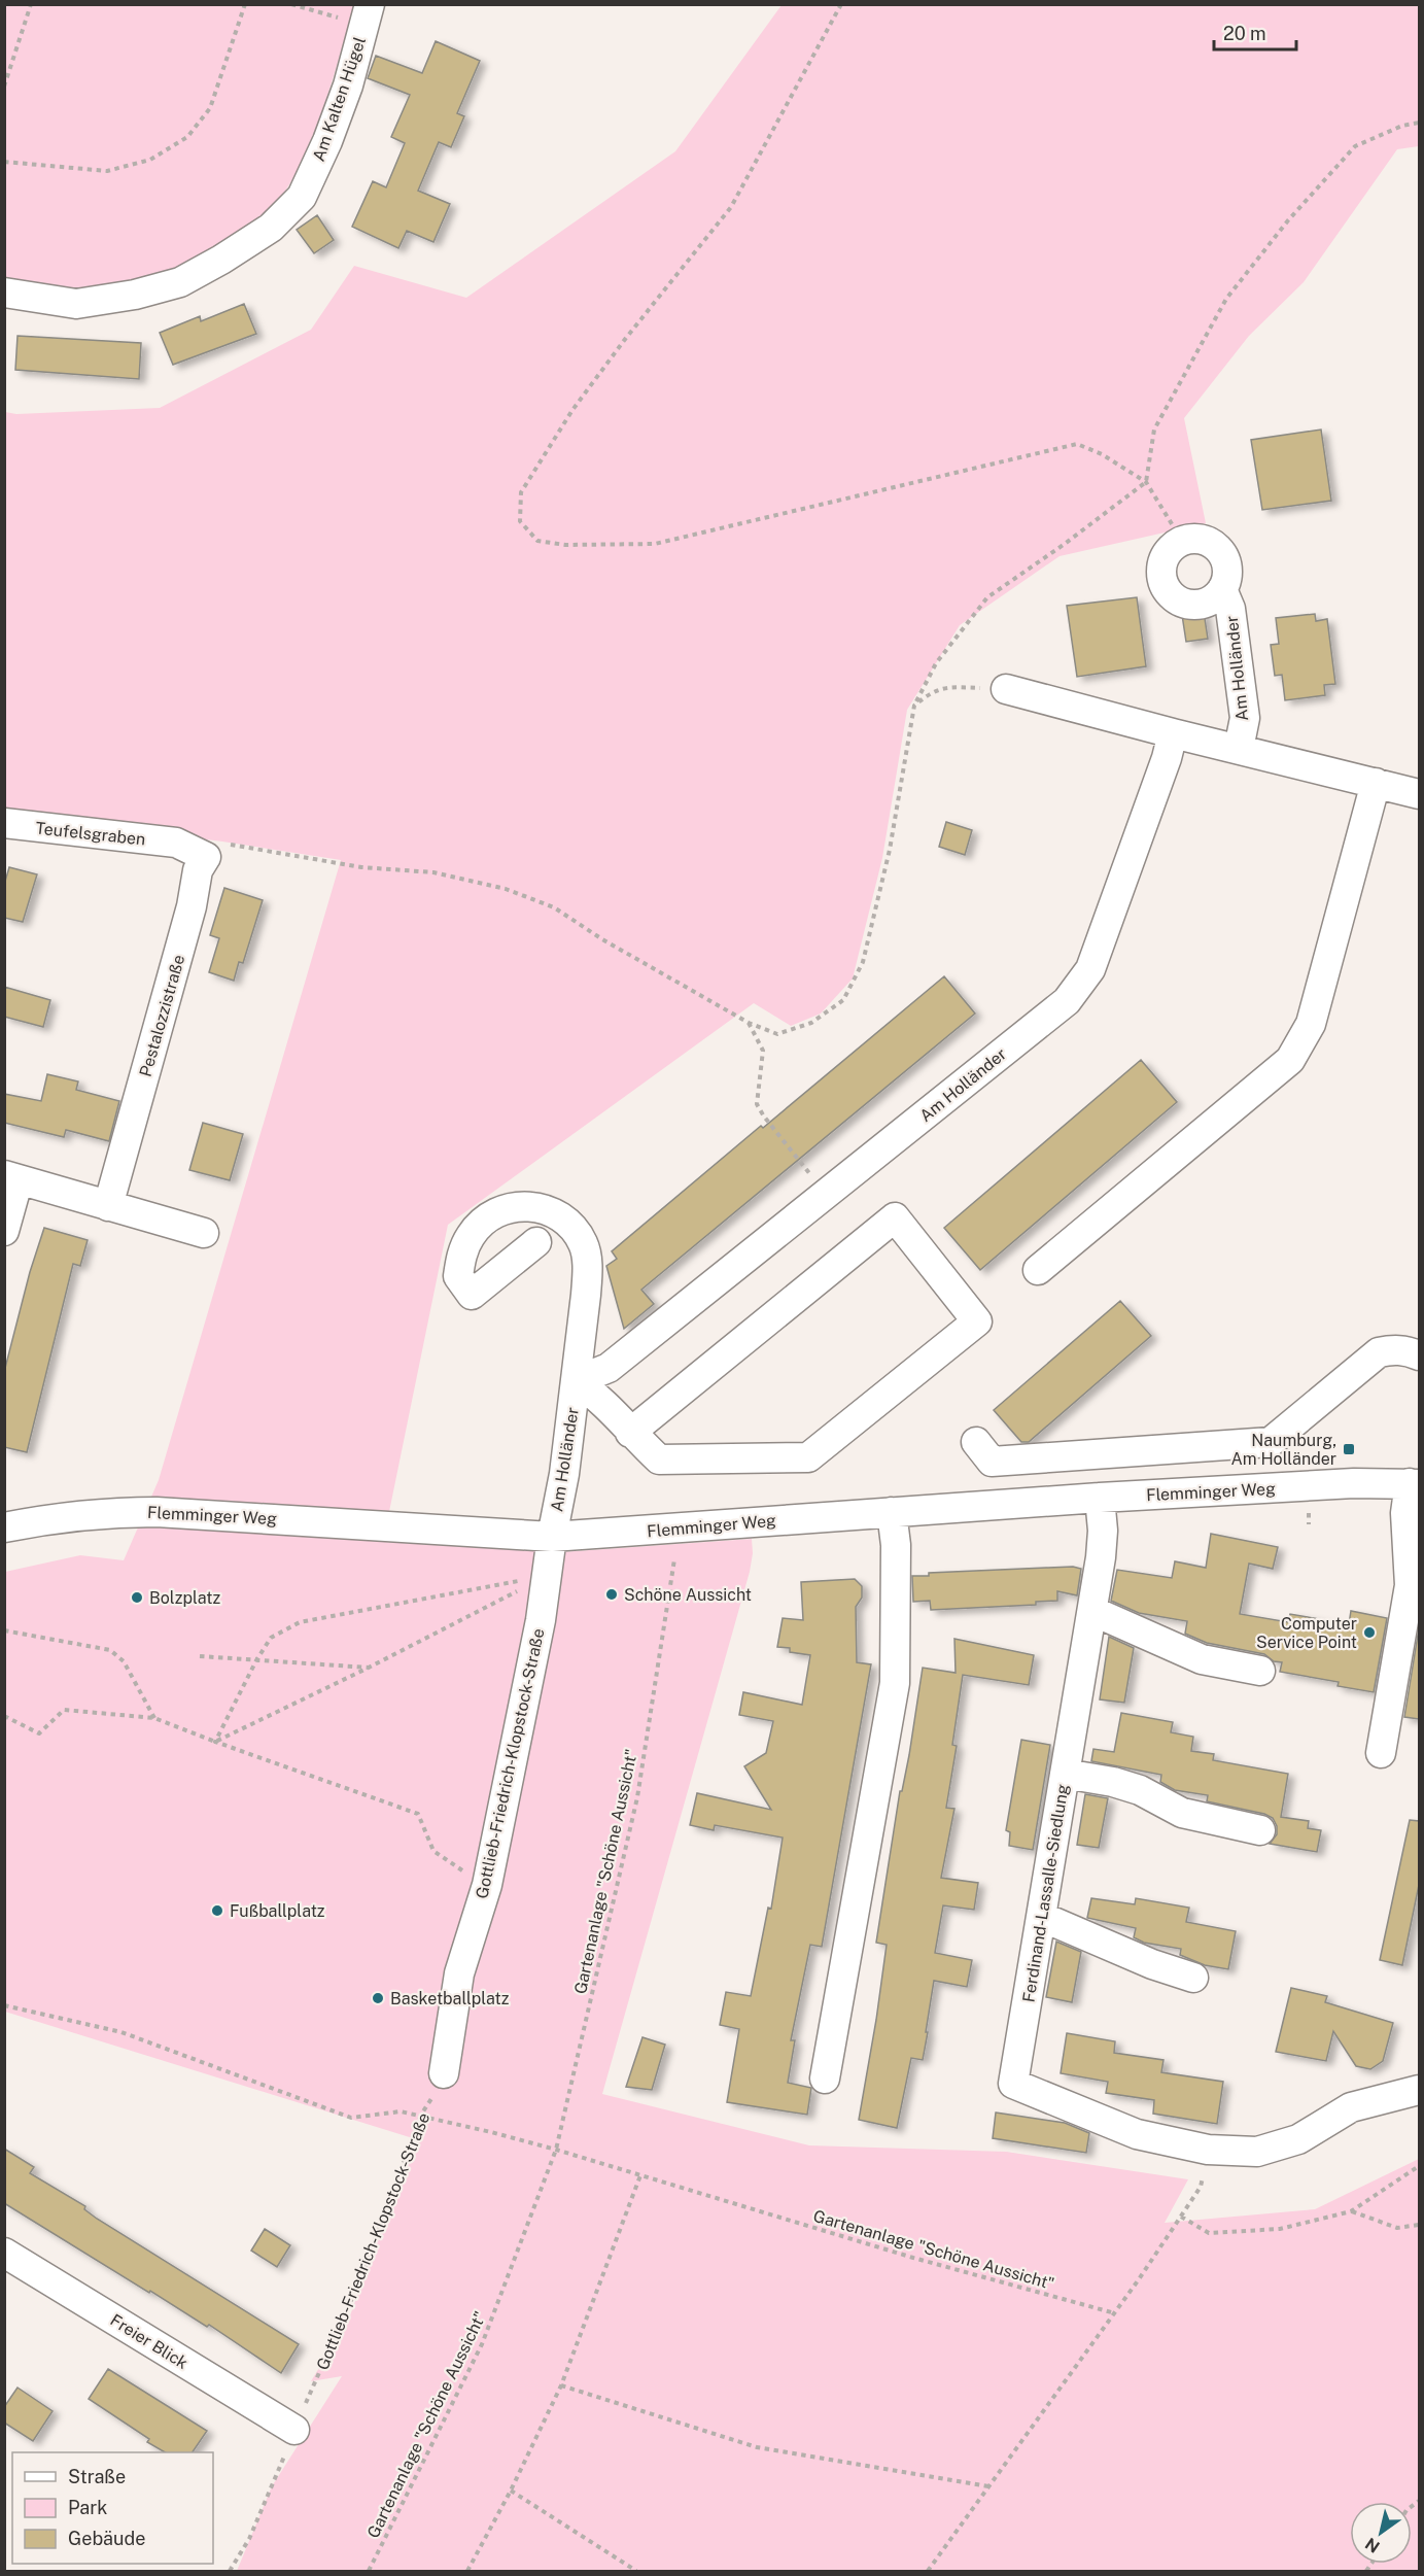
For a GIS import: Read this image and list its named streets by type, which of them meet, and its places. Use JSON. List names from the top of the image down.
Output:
{
  "streets": {
    "street": [
      "Am Kalten Hügel",
      "Am Holländer",
      "Teufelsgraben",
      "Pestalozzistraße",
      "Flemminger Weg",
      "Gottlieb-Friedrich-Klopstock-Straße",
      "Ferdinand-Lassalle-Siedlung",
      "Freier Blick"
    ],
    "path": ["Gartenanlage \"Schöne Aussicht\""]
  },
  "crossings": [
    ["Am Holländer", "Flemminger Weg"],
    ["Am Holländer", "Gottlieb-Friedrich-Klopstock-Straße"],
    ["Teufelsgraben", "Pestalozzistraße"],
    ["Flemminger Weg", "Gottlieb-Friedrich-Klopstock-Straße"],
    ["Flemminger Weg", "Ferdinand-Lassalle-Siedlung"],
    ["Gottlieb-Friedrich-Klopstock-Straße", "Gartenanlage \"Schöne Aussicht\""],
    ["Gottlieb-Friedrich-Klopstock-Straße", "Freier Blick"]
  ],
  "places": {
    "transit": ["Naumburg, Am Holländer"],
    "other": [
      "Schöne Aussicht",
      "Bolzplatz",
      "Computer Service Point",
      "Fußballplatz",
      "Basketballplatz"
    ]
  },
  "legend": ["Straße", "Park", "Gebäude"],
  "scale_bar": "20 m",
  "north": "bottom left"
}
